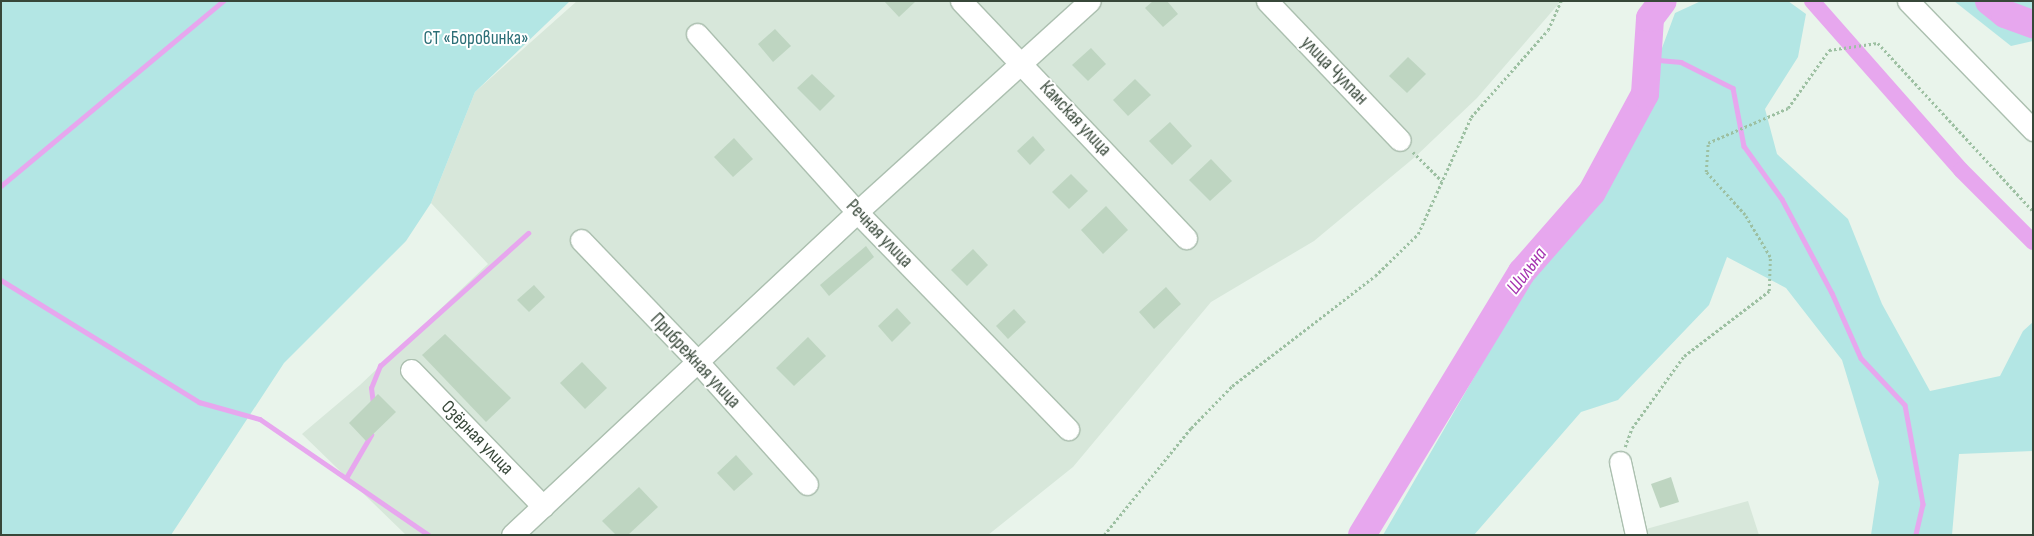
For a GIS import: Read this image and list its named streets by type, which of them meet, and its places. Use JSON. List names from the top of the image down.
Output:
{
  "streets": {
    "street": [
      "улица Чулпан",
      "Камская улица",
      "Речная улица",
      "Прибрежная улица",
      "Озёрная улица"
    ]
  },
  "water": ["Шильна"],
  "parks": ["СТ «Боровинка»"]
}
